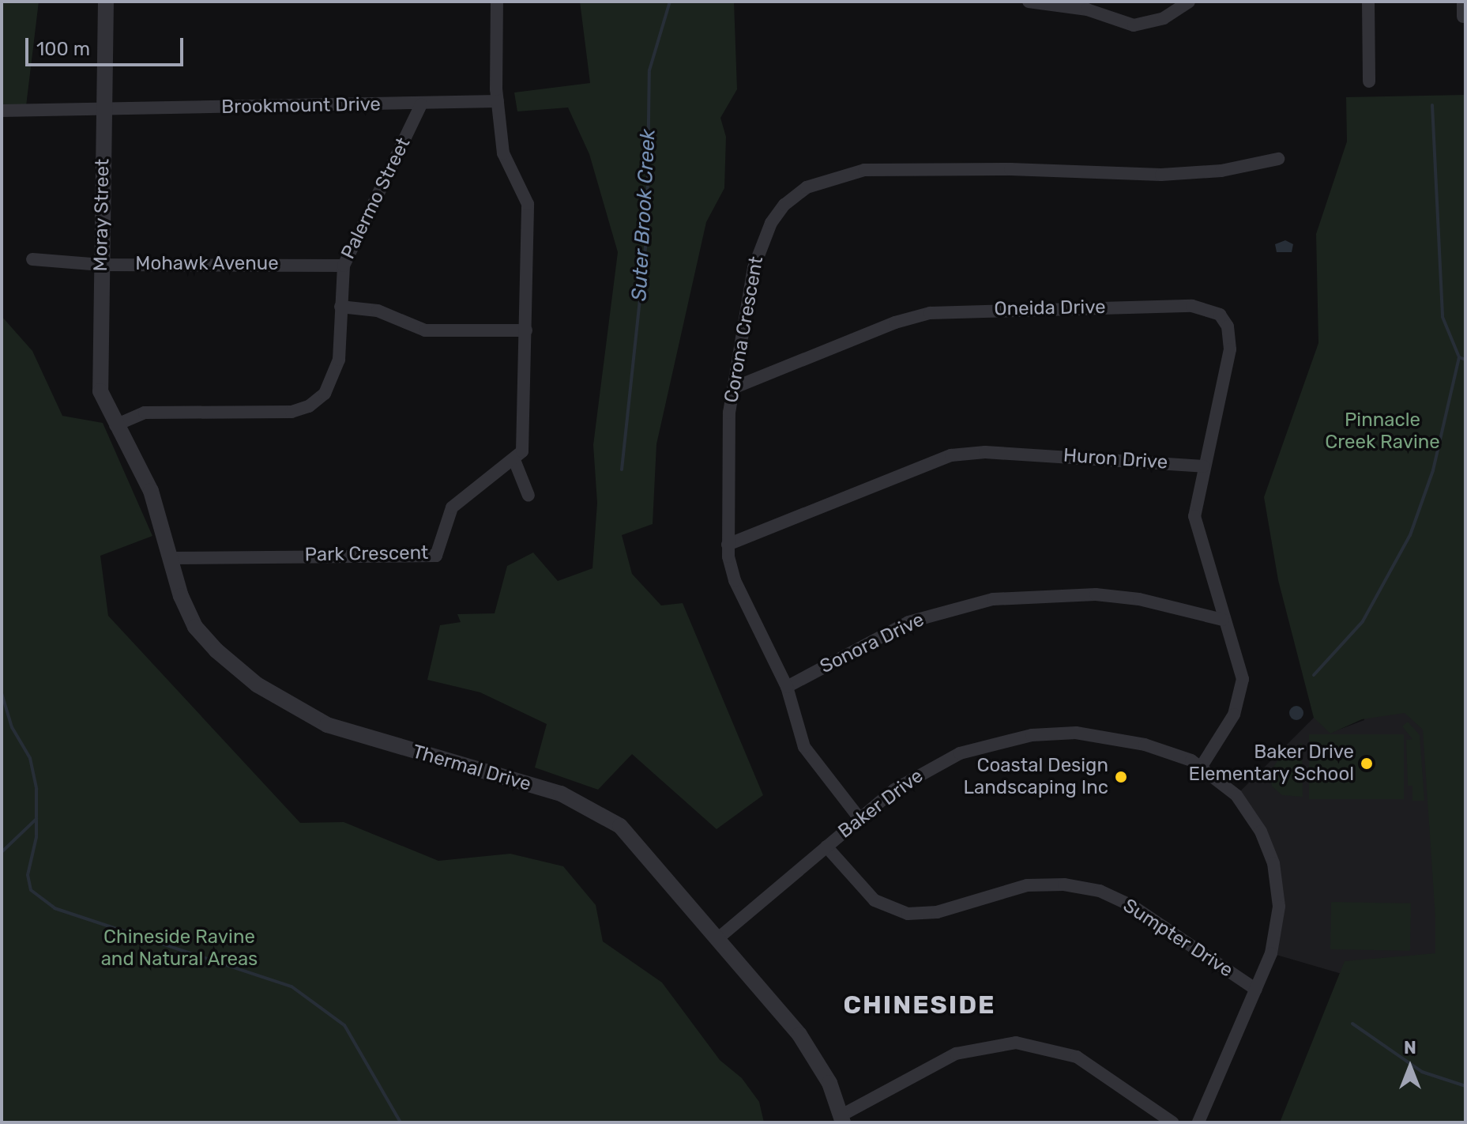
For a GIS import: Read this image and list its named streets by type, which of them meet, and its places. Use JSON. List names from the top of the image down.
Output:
{
  "streets": {
    "street": [
      "Brookmount Drive",
      "Palermo Street",
      "Moray Street",
      "Mohawk Avenue",
      "Oneida Drive",
      "Corona Crescent",
      "Huron Drive",
      "Park Crescent",
      "Sonora Drive",
      "Thermal Drive",
      "Baker Drive",
      "Sumpter Drive"
    ]
  },
  "crossings": [
    ["Brookmount Drive", "Palermo Street"],
    ["Brookmount Drive", "Moray Street"],
    ["Palermo Street", "Moray Street"],
    ["Palermo Street", "Mohawk Avenue"],
    ["Palermo Street", "Thermal Drive"],
    ["Moray Street", "Mohawk Avenue"],
    ["Moray Street", "Thermal Drive"],
    ["Oneida Drive", "Corona Crescent"],
    ["Oneida Drive", "Huron Drive"],
    ["Corona Crescent", "Huron Drive"],
    ["Corona Crescent", "Sonora Drive"],
    ["Corona Crescent", "Baker Drive"],
    ["Park Crescent", "Thermal Drive"],
    ["Thermal Drive", "Baker Drive"],
    ["Baker Drive", "Sumpter Drive"]
  ],
  "districts": ["CHINESIDE"],
  "water": ["Suter Brook Creek"],
  "parks": ["Pinnacle Creek Ravine", "Chineside Ravine and Natural Areas"],
  "places": ["Baker Drive Elementary School", "Coastal Design Landscaping Inc"],
  "scale_bar": "100 m",
  "north": "top"
}
